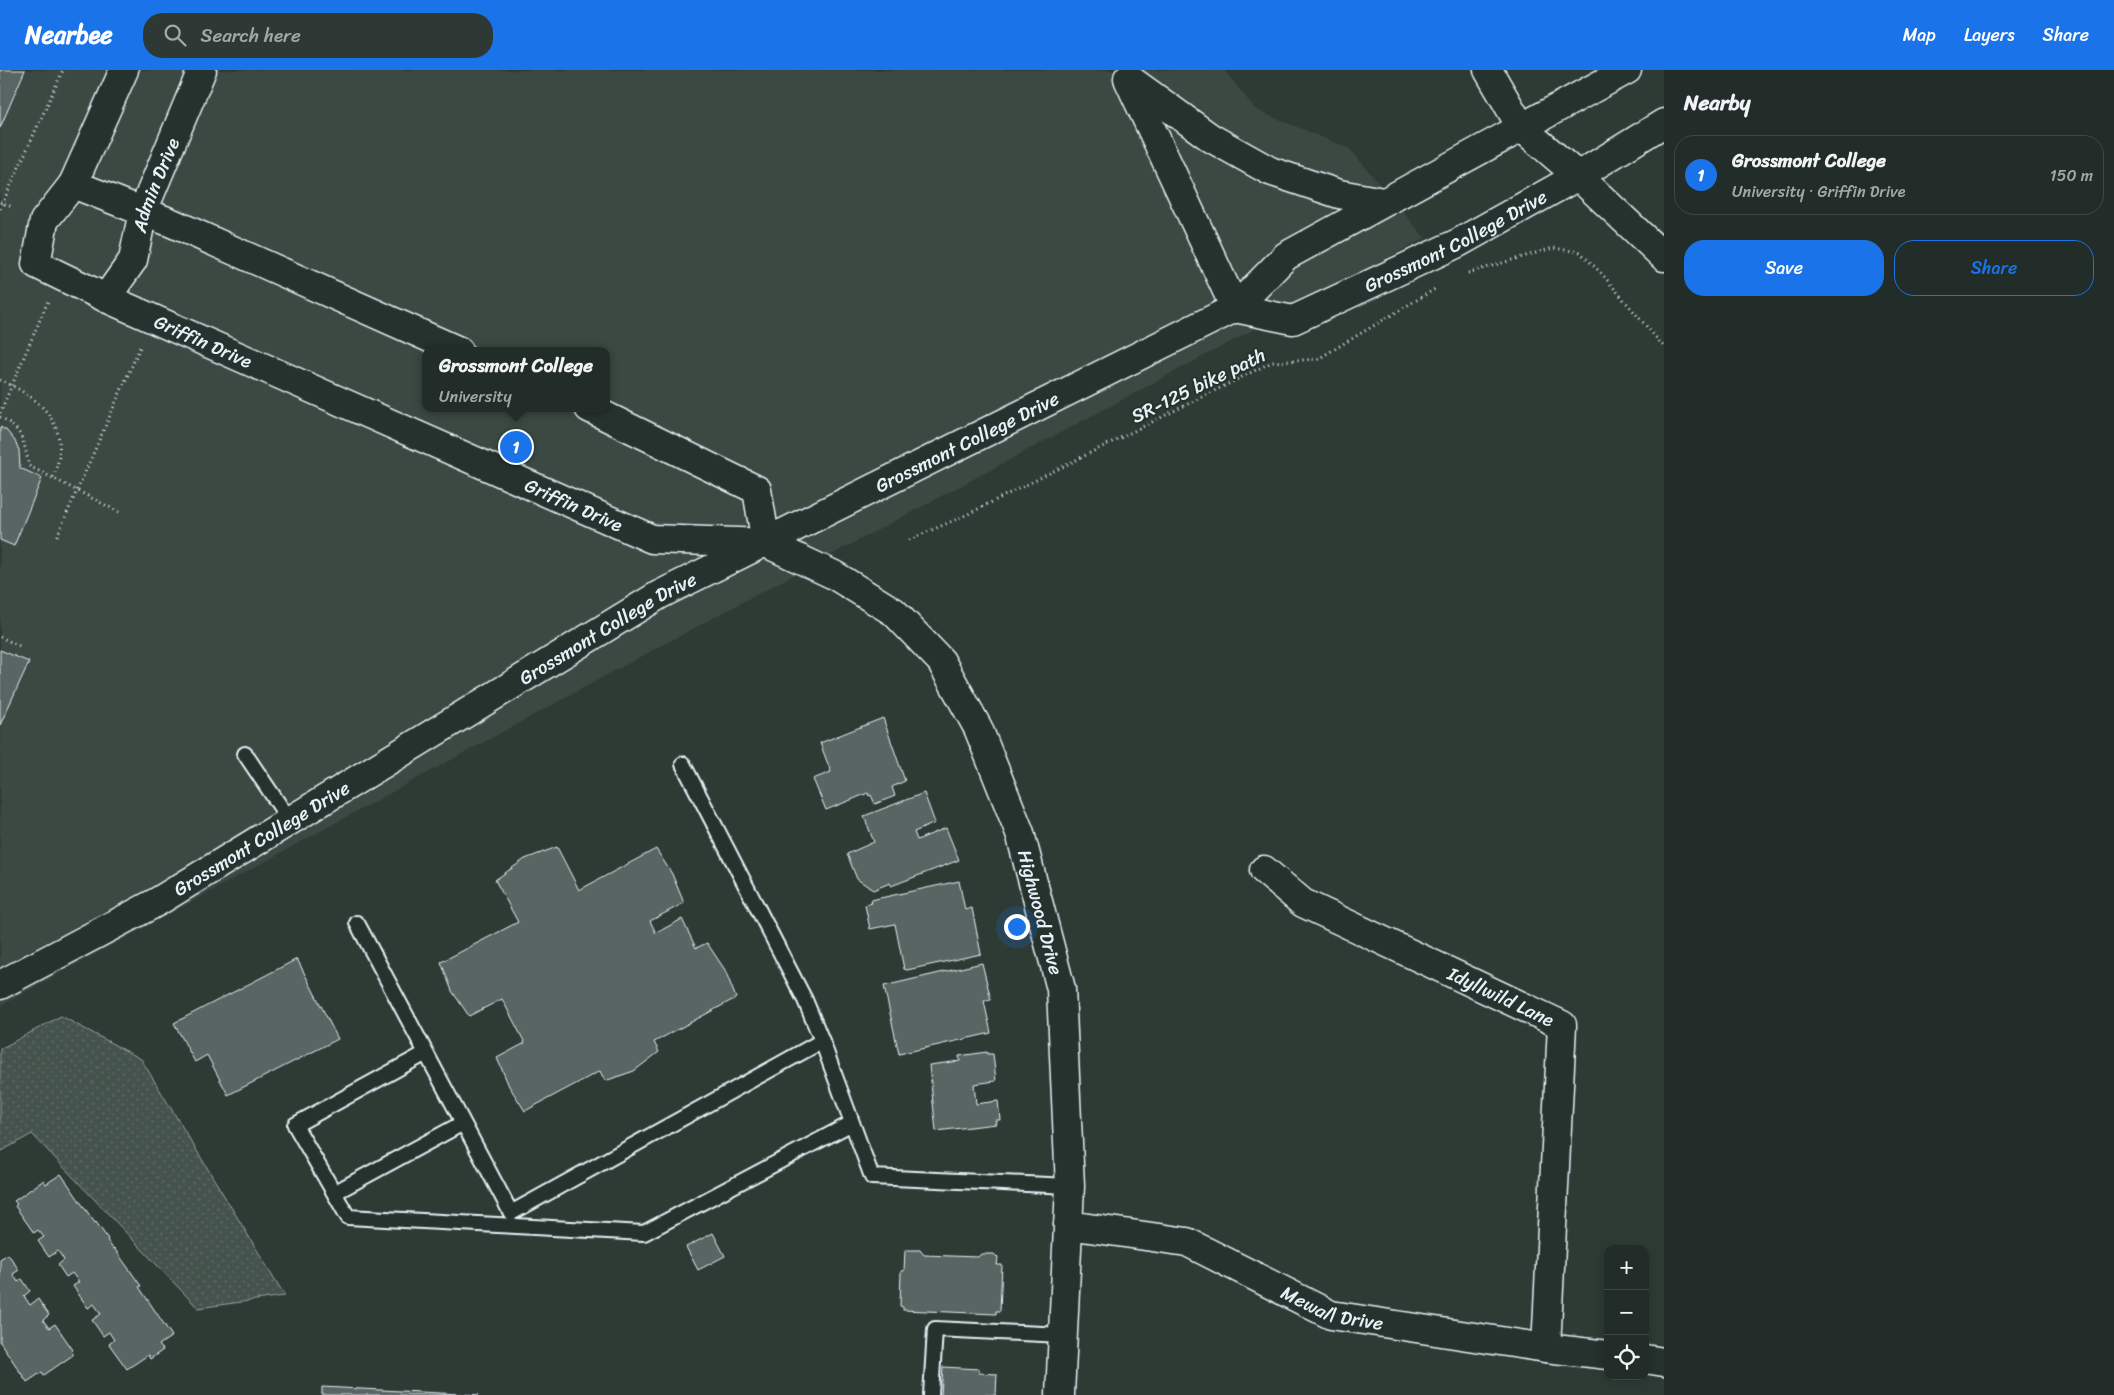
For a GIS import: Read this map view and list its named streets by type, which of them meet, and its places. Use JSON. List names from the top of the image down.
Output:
{
  "streets": {
    "main road": [
      "Admin Drive",
      "Grossmont College Drive",
      "Griffin Drive",
      "Highwood Drive",
      "Idyllwild Lane",
      "Mewall Drive"
    ],
    "path": ["SR-125 bike path"]
  },
  "crossings": [
    ["Admin Drive", "Griffin Drive"],
    ["Grossmont College Drive", "Griffin Drive"],
    ["Grossmont College Drive", "Highwood Drive"],
    ["Griffin Drive", "Highwood Drive"],
    ["Highwood Drive", "Mewall Drive"],
    ["Idyllwild Lane", "Mewall Drive"]
  ],
  "page": {
    "header": "Nearbee",
    "search": "Search here",
    "nav": ["Map", "Layers", "Share"],
    "heading": "Nearby",
    "list": [
      {
        "mark": "1",
        "name": "Grossmont College",
        "note": "University · Griffin Drive",
        "value": "150 m"
      }
    ],
    "buttons": ["Save", "Share"],
    "popup": ["Grossmont College", "University"],
    "pins": "1",
    "map_buttons": ["+", "−"]
  }
}
